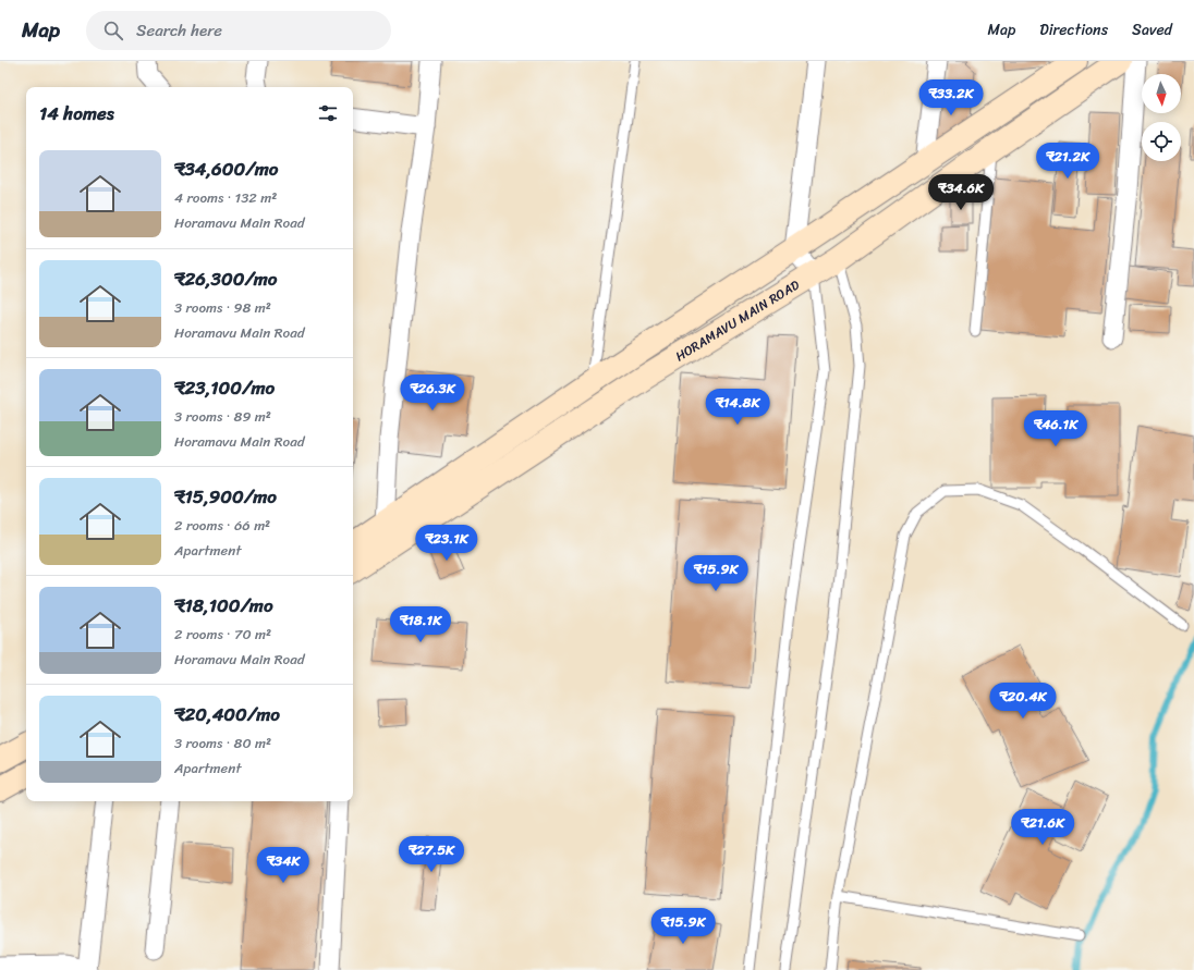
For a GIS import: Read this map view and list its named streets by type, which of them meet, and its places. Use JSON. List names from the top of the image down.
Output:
{
  "streets": {
    "main road": ["HORAMAVU MAIN ROAD"]
  },
  "north": "bottom",
  "page": {
    "header": "Map",
    "search": "Search here",
    "nav": ["Map", "Directions", "Saved"],
    "price": [
      "₹33.2K",
      "₹21.2K",
      "₹34.6K",
      "₹26.3K",
      "₹14.8K",
      "₹46.1K",
      "₹23.1K",
      "₹15.9K",
      "₹18.1K",
      "₹20.4K",
      "₹21.6K",
      "₹27.5K",
      "₹34K",
      "₹15.9K"
    ],
    "heading": "14 homes",
    "list": [
      {
        "name": "₹34,600/mo",
        "note": "4 rooms · 132 m² · Horamavu Main Road"
      },
      {
        "name": "₹26,300/mo",
        "note": "3 rooms · 98 m² · Horamavu Main Road"
      },
      {
        "name": "₹23,100/mo",
        "note": "3 rooms · 89 m² · Horamavu Main Road"
      },
      {
        "name": "₹15,900/mo",
        "note": "2 rooms · 66 m² · Apartment"
      },
      {
        "name": "₹18,100/mo",
        "note": "2 rooms · 70 m² · Horamavu Main Road"
      },
      {
        "name": "₹20,400/mo",
        "note": "3 rooms · 80 m² · Apartment"
      }
    ]
  }
}
